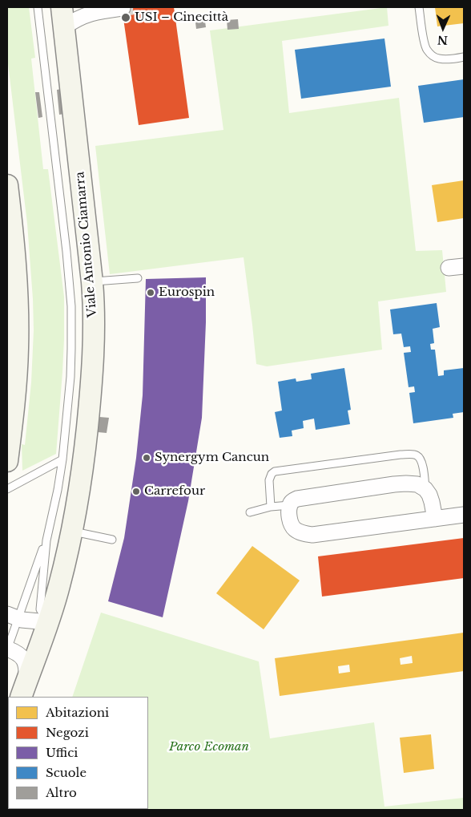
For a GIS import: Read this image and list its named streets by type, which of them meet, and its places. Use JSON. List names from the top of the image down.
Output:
{
  "streets": {
    "street": ["Viale Antonio Ciamarra"]
  },
  "parks": ["Parco Ecoman"],
  "places": [
    "USI – Cinecittà",
    "Eurospin",
    "Synergym Cancun",
    "Carrefour"
  ],
  "legend": [
    "Abitazioni",
    "Negozi",
    "Uffici",
    "Scuole",
    "Altro"
  ],
  "north": "bottom"
}
